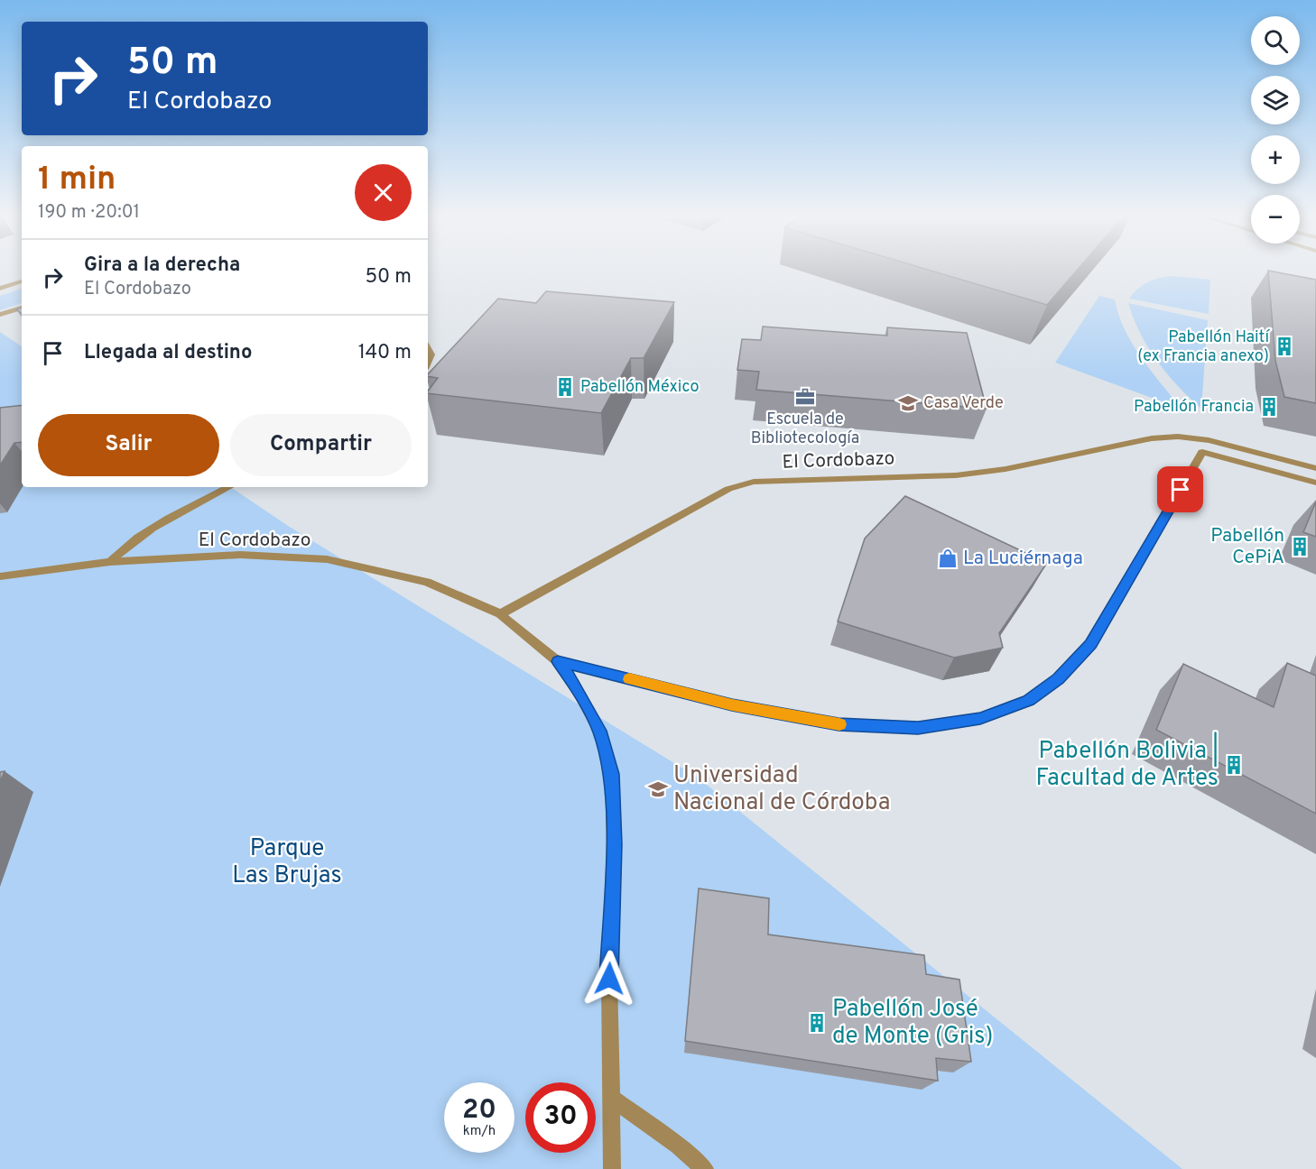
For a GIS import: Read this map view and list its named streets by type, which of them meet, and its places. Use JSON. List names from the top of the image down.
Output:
{
  "streets": {
    "street": ["El Cordobazo"]
  },
  "parks": ["Parque Las Brujas"],
  "places": {
    "building": [
      "Pabellón Haití (ex Francia anexo)",
      "Pabellón México",
      "Pabellón Francia",
      "Pabellón CePiA",
      "Pabellón Bolivia | Facultad de Artes",
      "Pabellón José de Monte (Gris)"
    ],
    "office": ["Escuela de Bibliotecología"],
    "school or university": ["Casa Verde", "Universidad Nacional de Córdoba"],
    "shop": ["La Luciérnaga"]
  },
  "page": {
    "map_buttons": ["+", "−"],
    "turn": ["50 m", "El Cordobazo"],
    "heading": ["1 min", "190 m · 20:01"],
    "list": [
      {
        "name": "Gira a la derecha",
        "note": "El Cordobazo",
        "value": "50 m"
      },
      {
        "name": "Llegada al destino",
        "value": "140 m"
      }
    ],
    "buttons": ["Salir", "Compartir"],
    "speed": "20 km/h",
    "limit": "30"
  }
}
